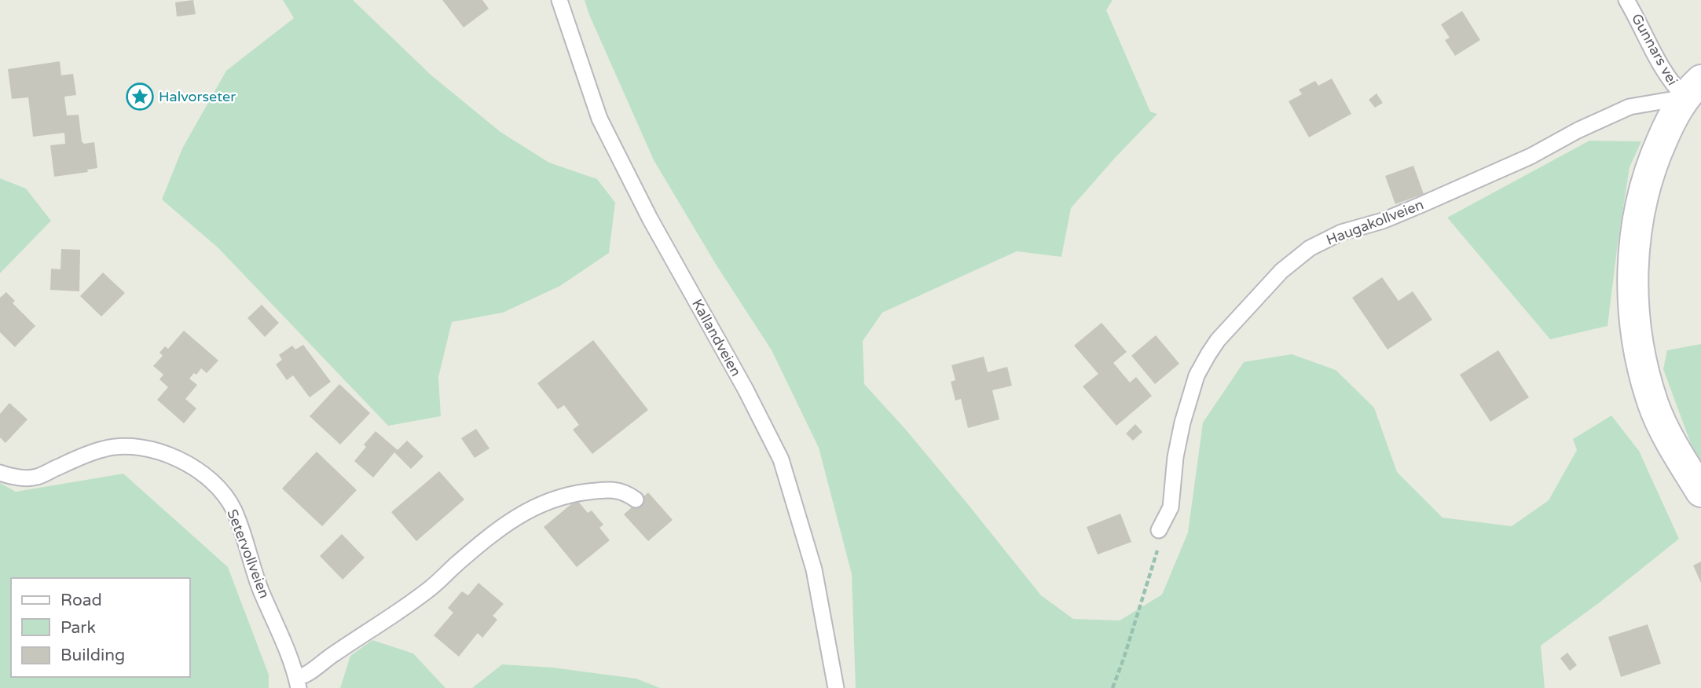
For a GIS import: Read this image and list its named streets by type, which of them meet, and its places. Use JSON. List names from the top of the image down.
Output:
{
  "streets": {
    "lane": [
      "Gunnars vei",
      "Haugakollveien",
      "Kallandveien",
      "Setervollveien"
    ]
  },
  "crossings": [
    ["Gunnars vei", "Haugakollveien"]
  ],
  "places": {
    "place": ["Halvorseter"]
  },
  "legend": ["Road", "Park", "Building"]
}
